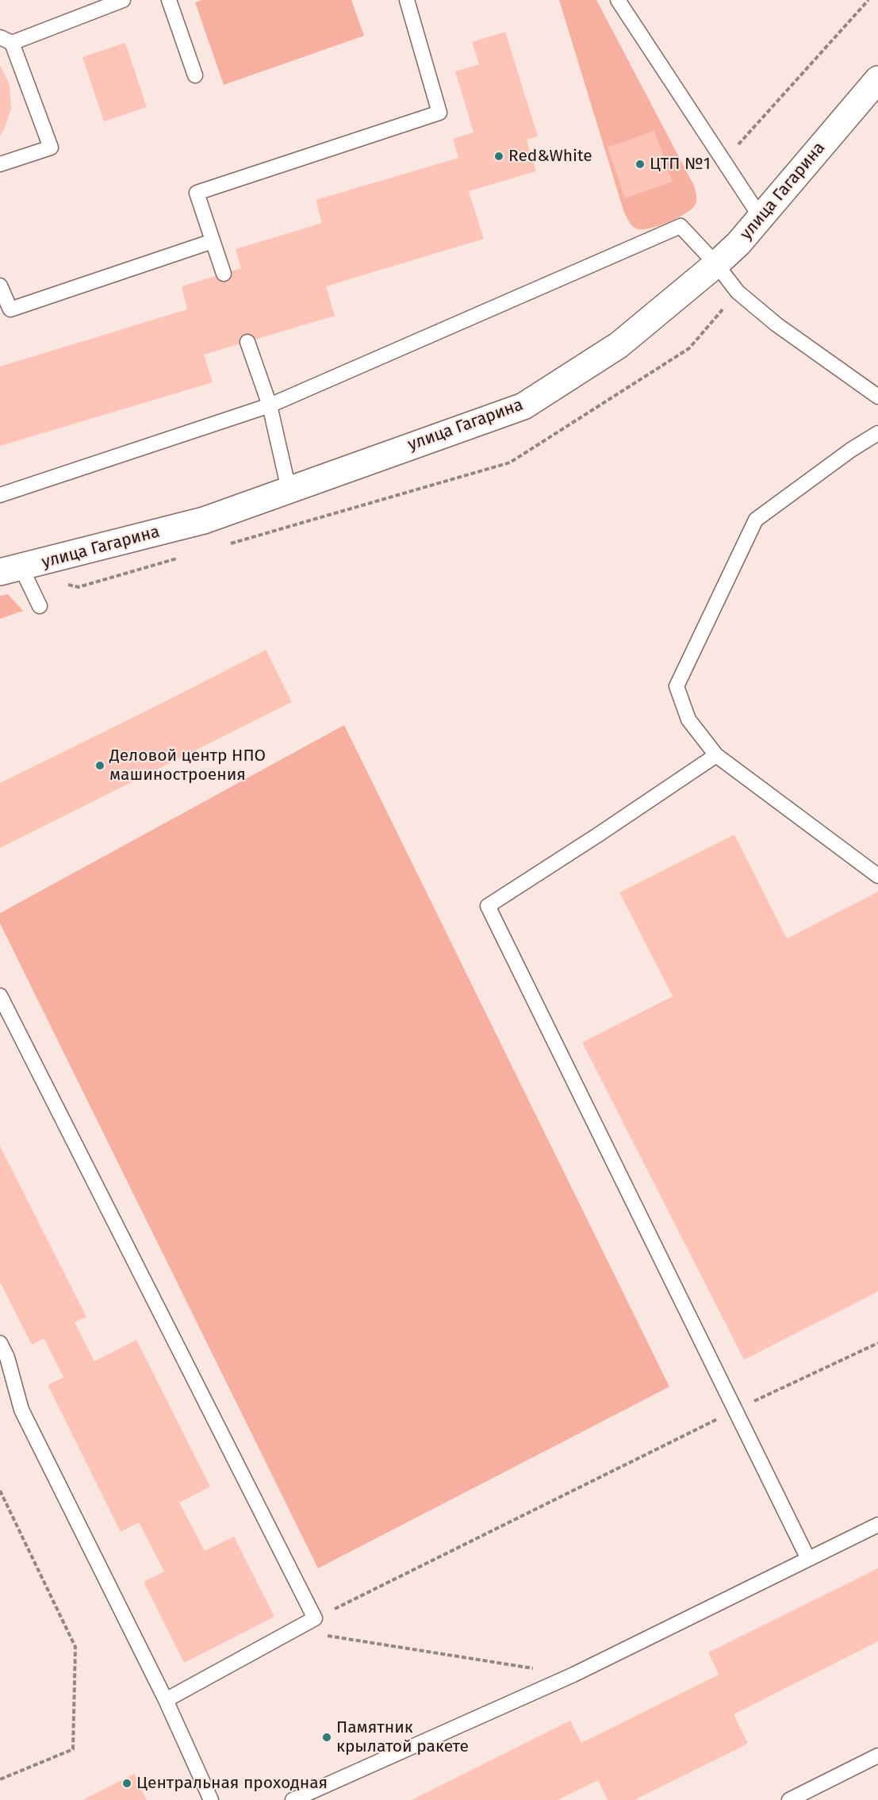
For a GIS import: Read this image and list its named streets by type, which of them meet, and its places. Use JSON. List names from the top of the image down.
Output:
{
  "streets": {
    "street": ["улица Гагарина"]
  },
  "places": [
    "Red&White",
    "ЦТП №1",
    "Деловой центр НПО машиностроения",
    "Памятник крылатой ракете",
    "Центральная проходная"
  ]
}
